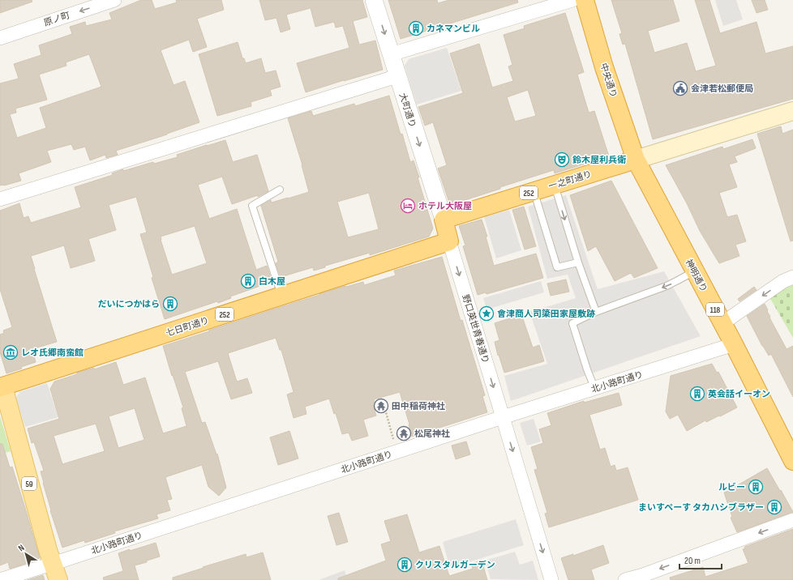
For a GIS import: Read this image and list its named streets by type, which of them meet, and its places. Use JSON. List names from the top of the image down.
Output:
{
  "streets": {
    "highway": [
      "中央通り",
      "一之町通り",
      "252",
      "神明通り",
      "118",
      "七日町通り"
    ],
    "main road": ["59"],
    "street": [
      "原ノ町",
      "大町通り",
      "野口英世青春通り",
      "北小路町通り"
    ]
  },
  "crossings": [
    ["中央通り", "一之町通り"],
    ["中央通り", "神明通り"],
    ["大町通り", "一之町通り"],
    ["一之町通り", "神明通り"],
    ["神明通り", "北小路町通り"],
    ["七日町通り", "野口英世青春通り"],
    ["七日町通り", "59"],
    ["野口英世青春通り", "北小路町通り"],
    ["北小路町通り", "59"]
  ],
  "one_way": ["原ノ町", "大町通り", "野口英世青春通り"],
  "places": {
    "building": [
      "カネマンビル",
      "白木屋",
      "だいにつかはら",
      "英会話イーオン",
      "ルビー",
      "まいすぺーす タカハシブラザー",
      "クリスタルガーデン"
    ],
    "public building": ["会津若松郵便局"],
    "theatre": ["鈴木屋利兵衛"],
    "hotel": ["ホテル大阪屋"],
    "place": ["會津商人司簗田家屋敷跡"],
    "museum": ["レオ氏郷南蛮館"],
    "temple": ["田中稲荷神社", "松尾神社"]
  },
  "scale_bar": "20 m",
  "north": "top left"
}
